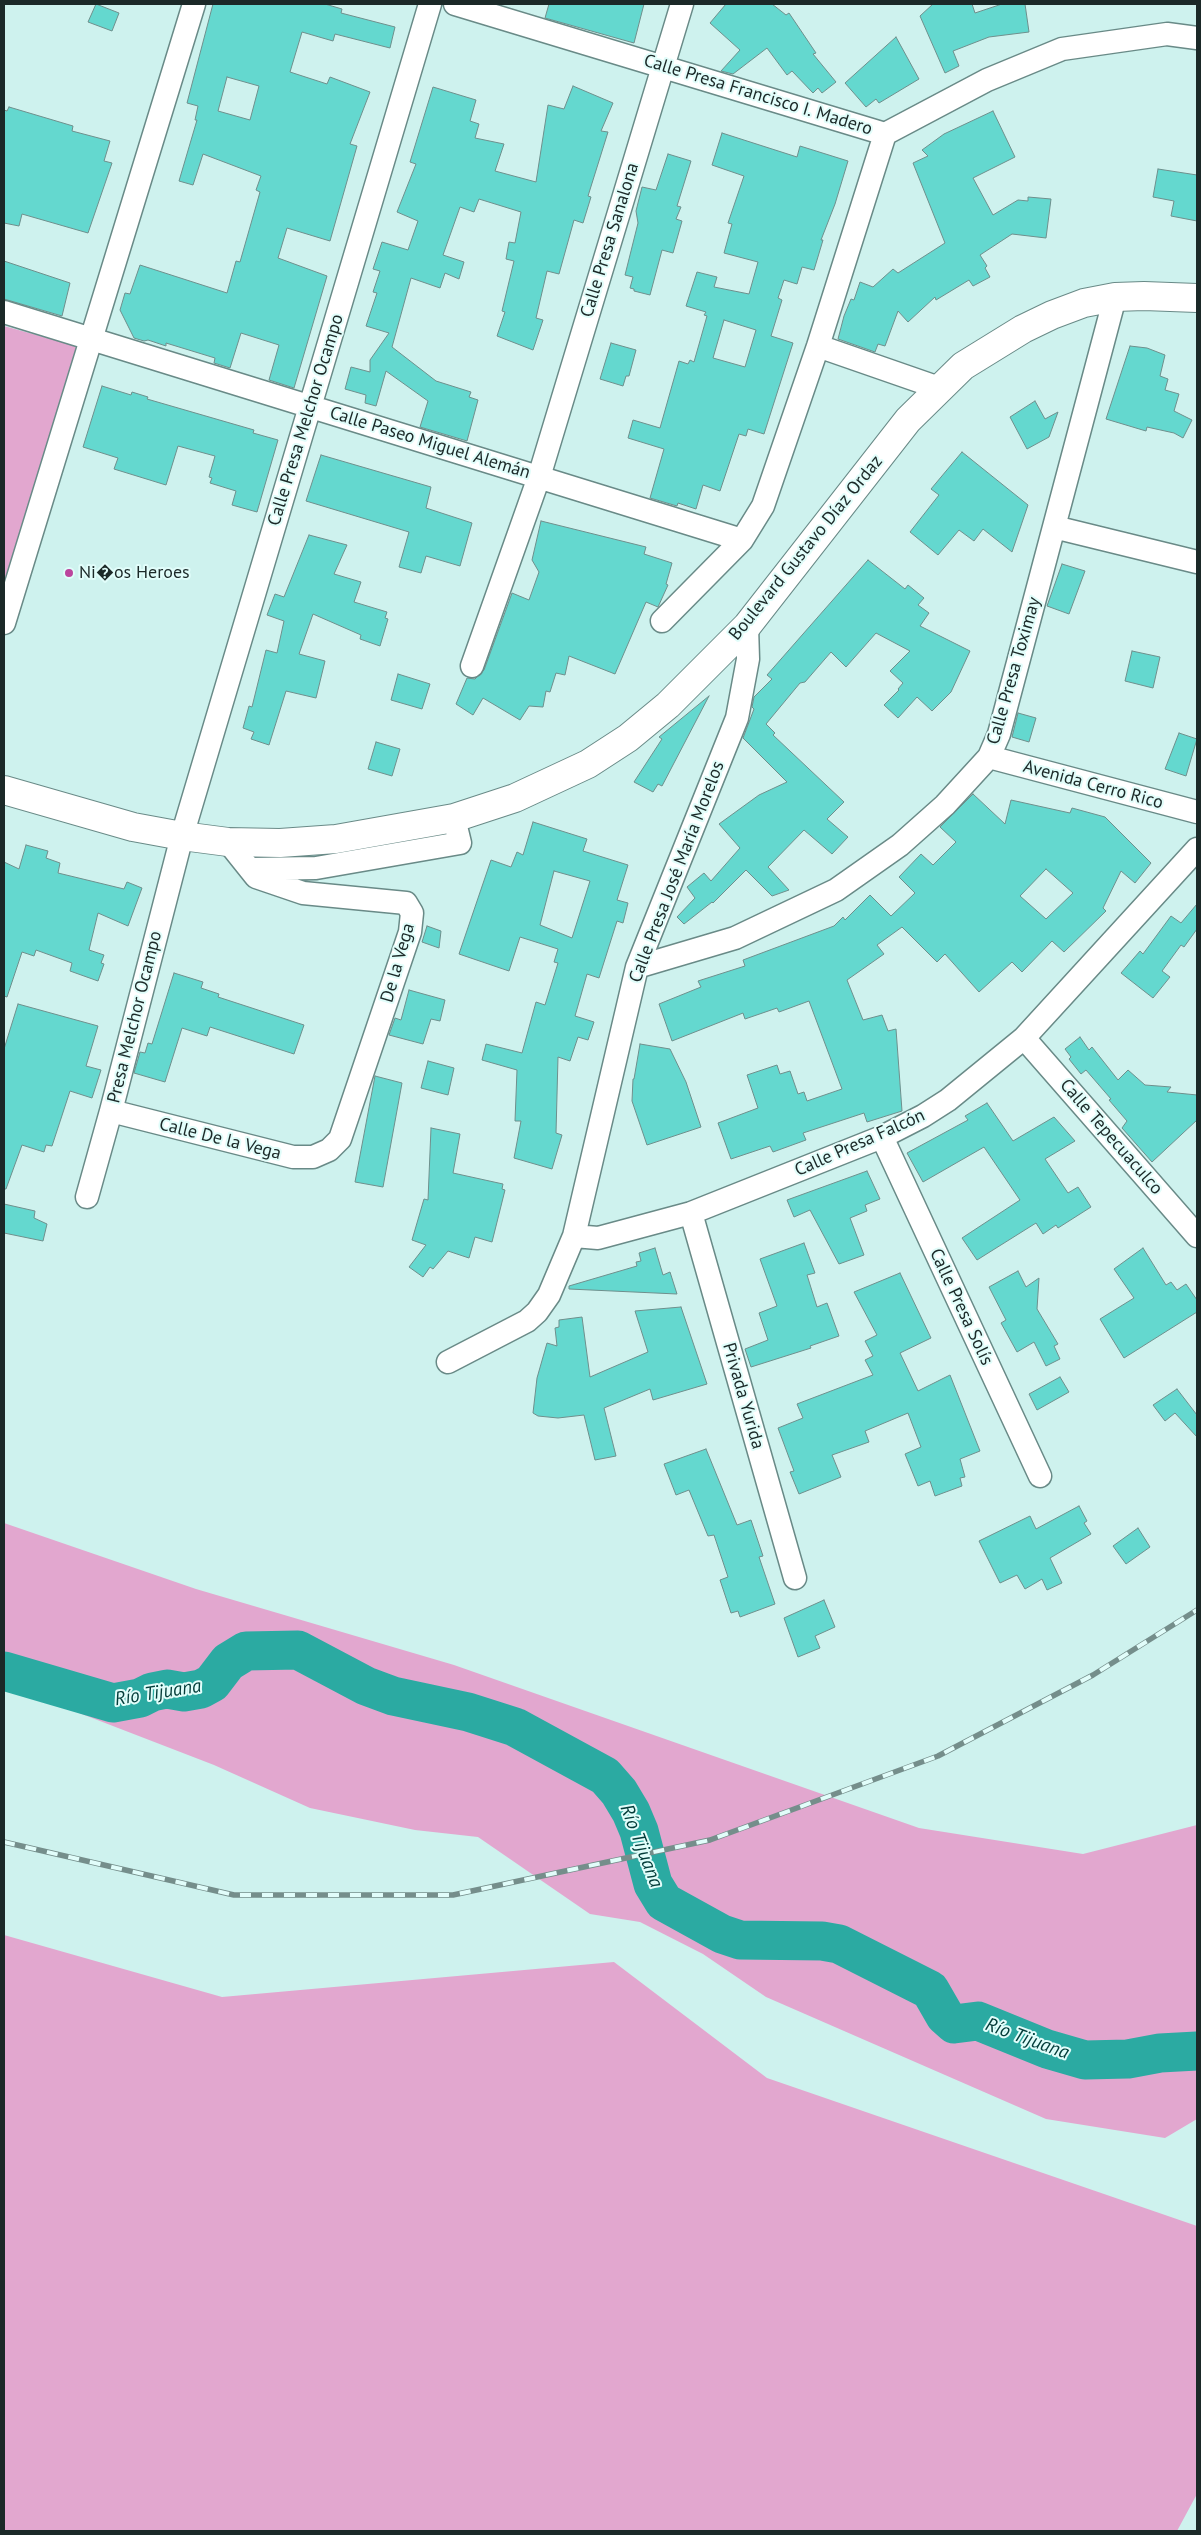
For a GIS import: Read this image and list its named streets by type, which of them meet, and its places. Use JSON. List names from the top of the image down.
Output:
{
  "streets": {
    "main road": ["Boulevard Gustavo Díaz Ordaz"],
    "street": [
      "Calle Presa Francisco I. Madero",
      "Calle Presa Sanalona",
      "Calle Presa Melchor Ocampo",
      "Calle Paseo Miguel Alemán",
      "Calle Presa Toximay",
      "Avenida Cerro Rico",
      "Calle Presa José María Morelos",
      "De la Vega",
      "Presa Melchor Ocampo",
      "Calle Tepecuaculco",
      "Calle De la Vega",
      "Calle Presa Falcón",
      "Calle Presa Solís",
      "Privada Yurida"
    ]
  },
  "crossings": [
    ["Calle Presa Francisco I. Madero", "Calle Presa Sanalona"],
    ["Calle Presa Sanalona", "Calle Paseo Miguel Alemán"],
    ["Calle Presa Melchor Ocampo", "Calle Paseo Miguel Alemán"],
    ["Calle Presa Melchor Ocampo", "Boulevard Gustavo Díaz Ordaz"],
    ["Calle Presa Melchor Ocampo", "Presa Melchor Ocampo"],
    ["Boulevard Gustavo Díaz Ordaz", "Calle Presa Toximay"],
    ["Boulevard Gustavo Díaz Ordaz", "Calle Presa José María Morelos"],
    ["Boulevard Gustavo Díaz Ordaz", "De la Vega"],
    ["Boulevard Gustavo Díaz Ordaz", "Presa Melchor Ocampo"],
    ["Calle Presa Toximay", "Avenida Cerro Rico"],
    ["Calle Presa Toximay", "Calle Presa José María Morelos"],
    ["Calle Presa José María Morelos", "Calle Presa Falcón"],
    ["De la Vega", "Calle De la Vega"],
    ["Presa Melchor Ocampo", "Calle De la Vega"],
    ["Calle Tepecuaculco", "Calle Presa Falcón"],
    ["Calle Presa Falcón", "Calle Presa Solís"],
    ["Calle Presa Falcón", "Privada Yurida"]
  ],
  "water": ["Río Tijuana"],
  "places": ["Ni�os Heroes"]
}
